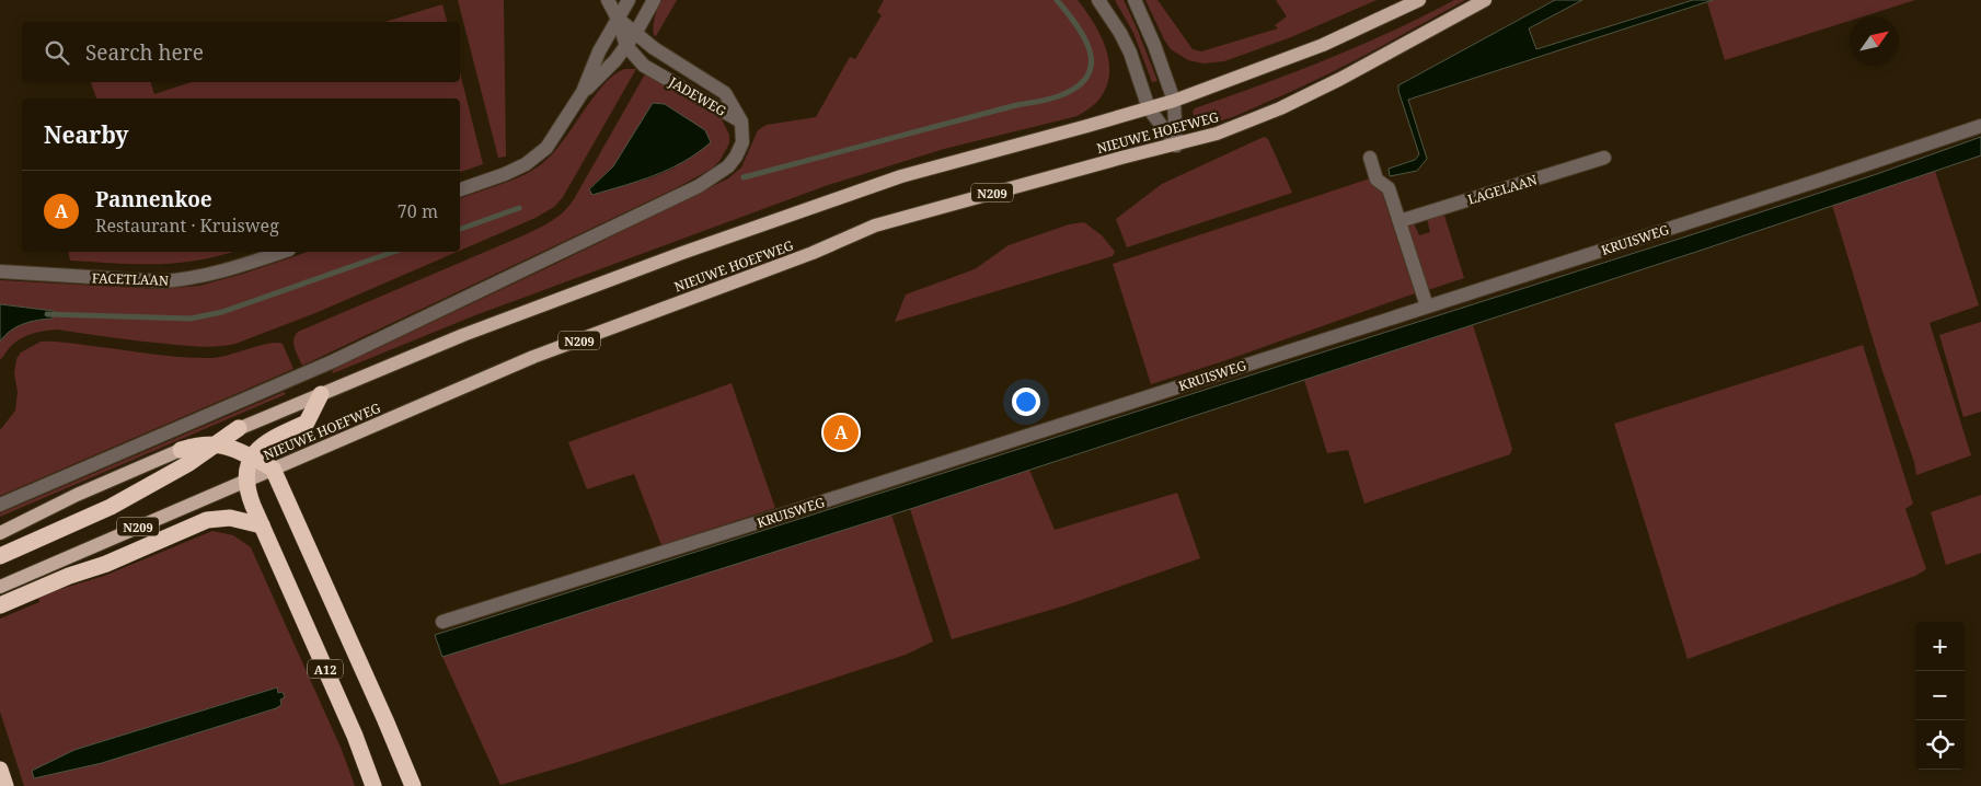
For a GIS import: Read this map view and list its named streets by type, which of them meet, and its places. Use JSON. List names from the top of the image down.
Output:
{
  "streets": {
    "highway": ["N209", "A12"],
    "main road": ["NIEUWE HOEFWEG"],
    "street": [
      "JADEWEG",
      "LAGELAAN",
      "KRUISWEG",
      "FACETLAAN"
    ]
  },
  "crossings": [
    ["NIEUWE HOEFWEG", "N209"],
    ["NIEUWE HOEFWEG", "A12"],
    ["N209", "A12"]
  ],
  "north": "top right",
  "page": {
    "search": "Search here",
    "heading": "Nearby",
    "list": [
      {
        "mark": "A",
        "name": "Pannenkoe",
        "note": "Restaurant · Kruisweg",
        "value": "70 m"
      }
    ],
    "pins": "A",
    "map_buttons": ["+", "−"]
  }
}
